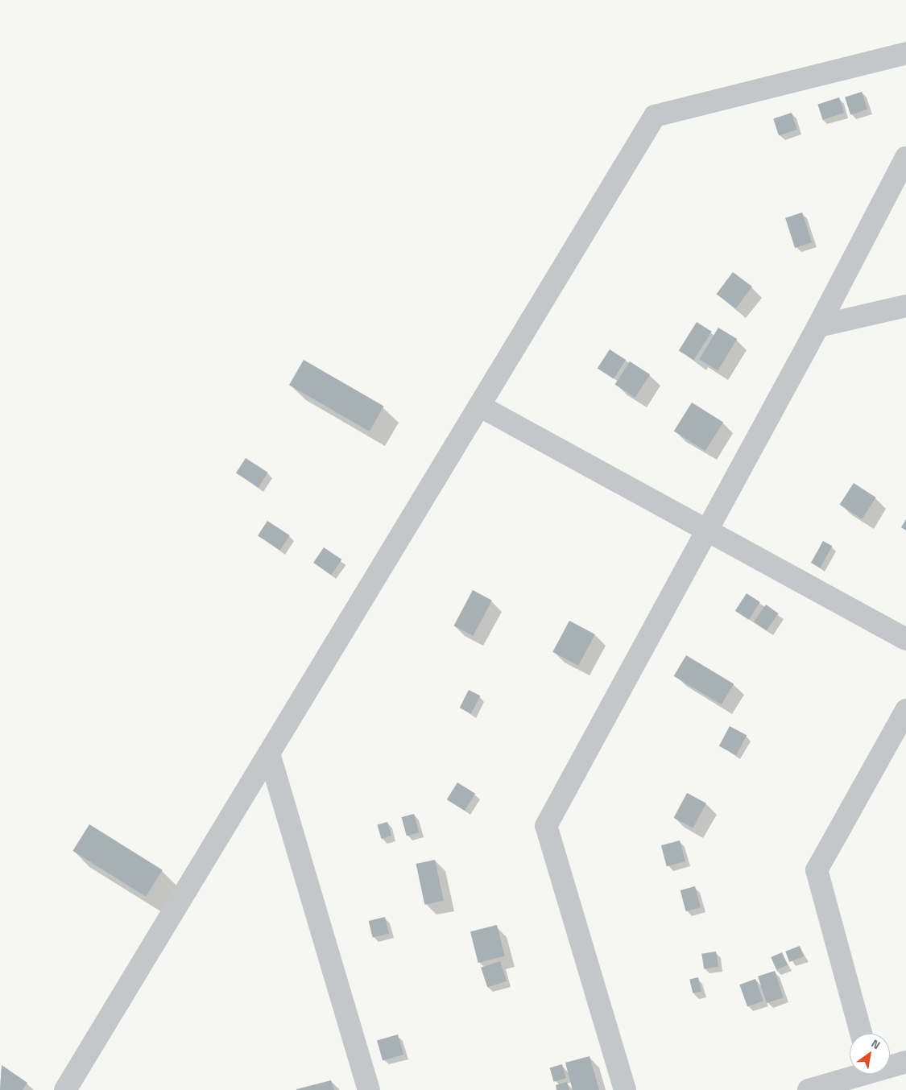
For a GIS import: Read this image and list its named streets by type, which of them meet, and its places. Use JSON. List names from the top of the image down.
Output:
{
  "north": "top right"
}
